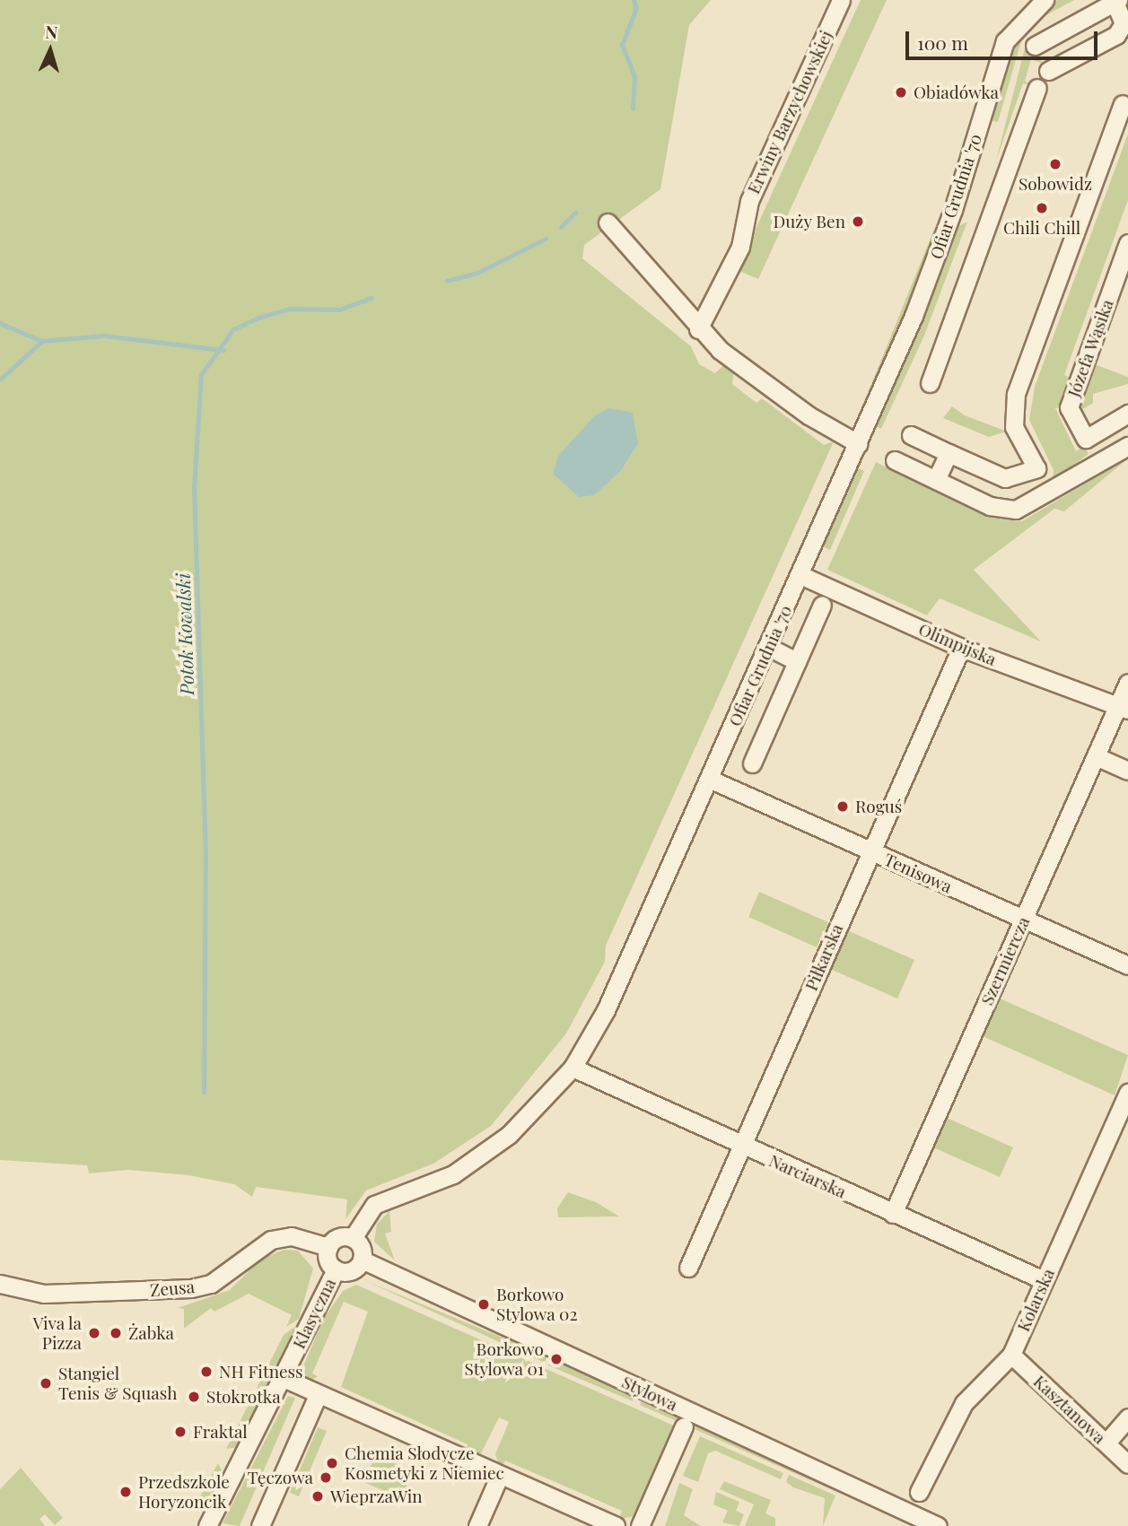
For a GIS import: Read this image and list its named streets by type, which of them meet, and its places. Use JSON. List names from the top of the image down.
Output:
{
  "streets": {
    "street": [
      "Erwiny Barzychowskiej",
      "Ofiar Grudnia '70",
      "Józefa Wąsika",
      "Olimpijska",
      "Tenisowa",
      "Piłkarska",
      "Szermiercza",
      "Narciarska",
      "Zeusa",
      "Kolarska",
      "Klasyczna",
      "Stylowa",
      "Kasztanowa"
    ]
  },
  "crossings": [
    ["Ofiar Grudnia '70", "Olimpijska"],
    ["Ofiar Grudnia '70", "Tenisowa"],
    ["Ofiar Grudnia '70", "Narciarska"],
    ["Ofiar Grudnia '70", "Zeusa"],
    ["Ofiar Grudnia '70", "Klasyczna"],
    ["Ofiar Grudnia '70", "Stylowa"],
    ["Olimpijska", "Piłkarska"],
    ["Olimpijska", "Szermiercza"],
    ["Tenisowa", "Piłkarska"],
    ["Tenisowa", "Szermiercza"],
    ["Piłkarska", "Narciarska"],
    ["Szermiercza", "Narciarska"],
    ["Narciarska", "Kolarska"],
    ["Zeusa", "Klasyczna"],
    ["Zeusa", "Stylowa"],
    ["Kolarska", "Kasztanowa"],
    ["Klasyczna", "Stylowa"]
  ],
  "water": ["Potok Kowalski"],
  "places": [
    "Obiadówka",
    "Sobowidz",
    "Chili Chill",
    "Duży Ben",
    "Roguś",
    "Borkowo Stylowa 02",
    "Viva la Pizza",
    "Żabka",
    "Borkowo Stylowa 01",
    "NH Fitness",
    "Stangiel Tenis & Squash",
    "Stokrotka",
    "Fraktal",
    "Chemia Słodycze Kosmetyki z Niemiec",
    "Tęczowa",
    "Przedszkole Horyzoncik",
    "WieprzaWin"
  ],
  "scale_bar": "100 m",
  "north": "top"
}
